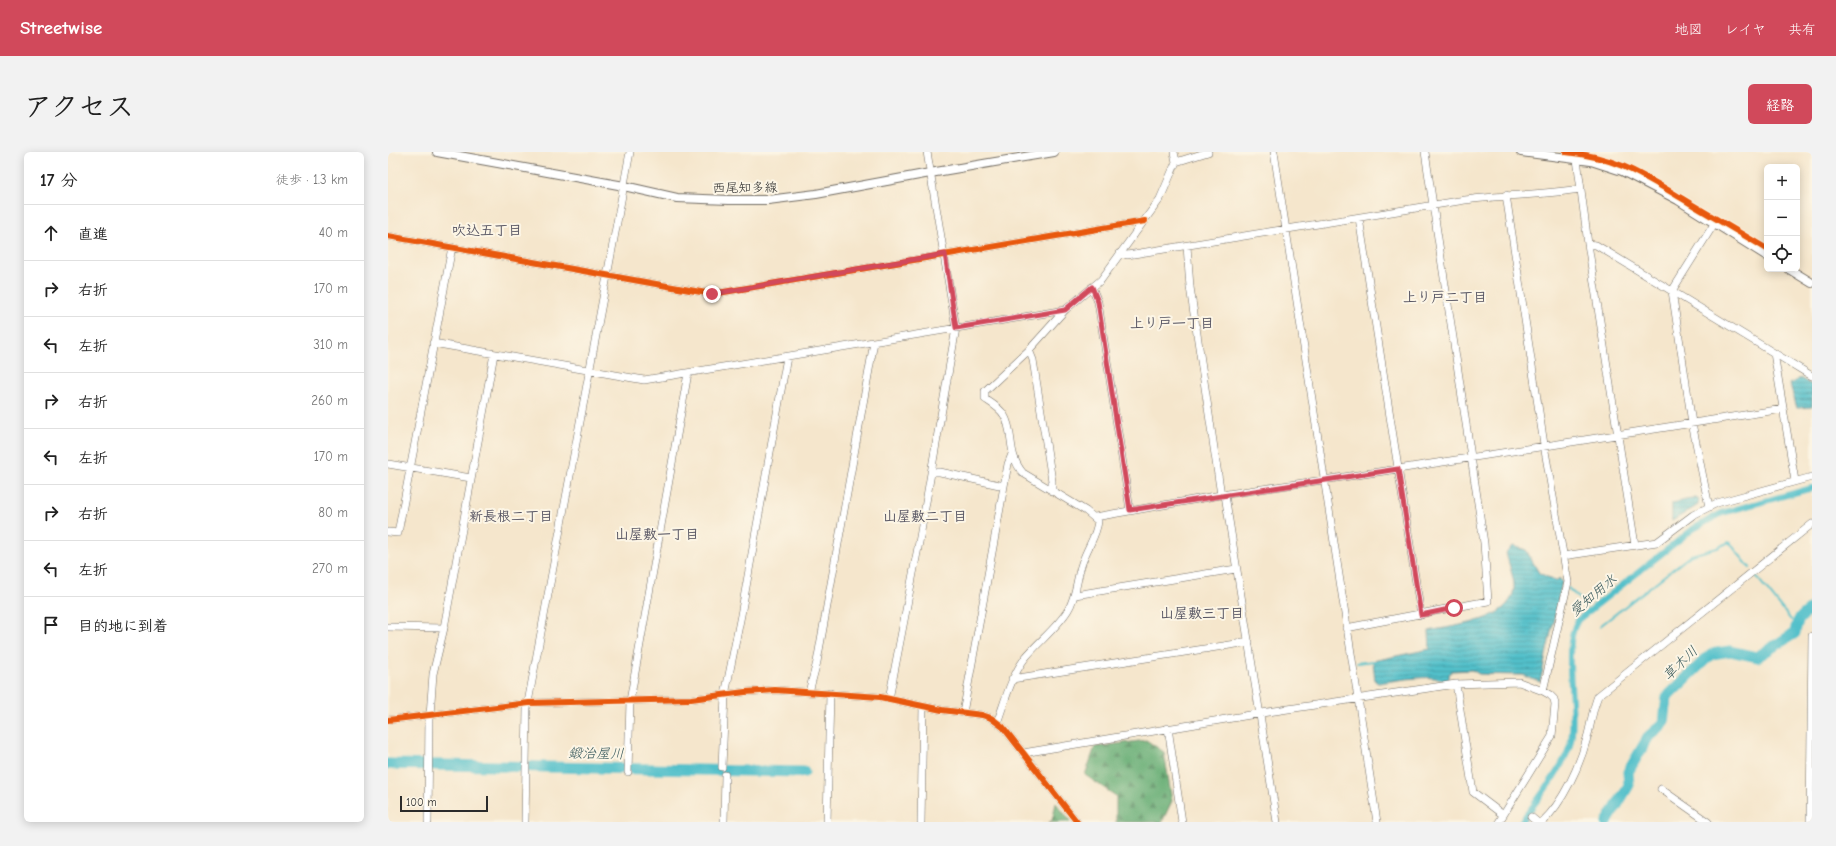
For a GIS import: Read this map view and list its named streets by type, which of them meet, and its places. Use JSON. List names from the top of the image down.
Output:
{
  "streets": {
    "main road": ["西尾知多線"]
  },
  "districts": [
    "吹込五丁目",
    "上り戸二丁目",
    "上り戸一丁目",
    "新長根二丁目",
    "山屋敷二丁目",
    "山屋敷一丁目",
    "山屋敷三丁目"
  ],
  "water": ["愛知用水", "草木川", "鍛治屋川"],
  "scale_bar": "100 m",
  "page": {
    "header": "Streetwise",
    "nav": ["地図", "レイヤ", "共有"],
    "title": "アクセス",
    "buttons": "経路",
    "heading": ["17 分", "徒歩 · 1.3 km"],
    "map_buttons": ["+", "−"],
    "list": [
      ["直進", "40 m"],
      ["右折", "170 m"],
      ["左折", "310 m"],
      ["右折", "260 m"],
      ["左折", "170 m"],
      ["右折", "80 m"],
      ["左折", "270 m"],
      "目的地に到着"
    ],
    "scale": "100 m"
  }
}
